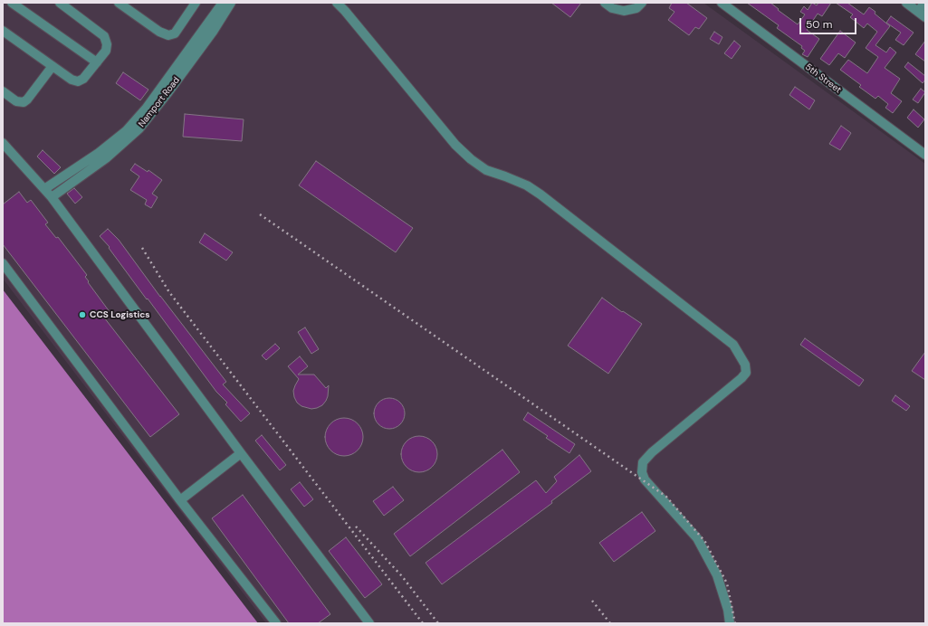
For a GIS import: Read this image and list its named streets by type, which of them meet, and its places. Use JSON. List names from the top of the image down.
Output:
{
  "streets": {
    "street": ["5th Street", "Namport Road"]
  },
  "places": ["CCS Logistics"],
  "scale_bar": "50 m"
}
